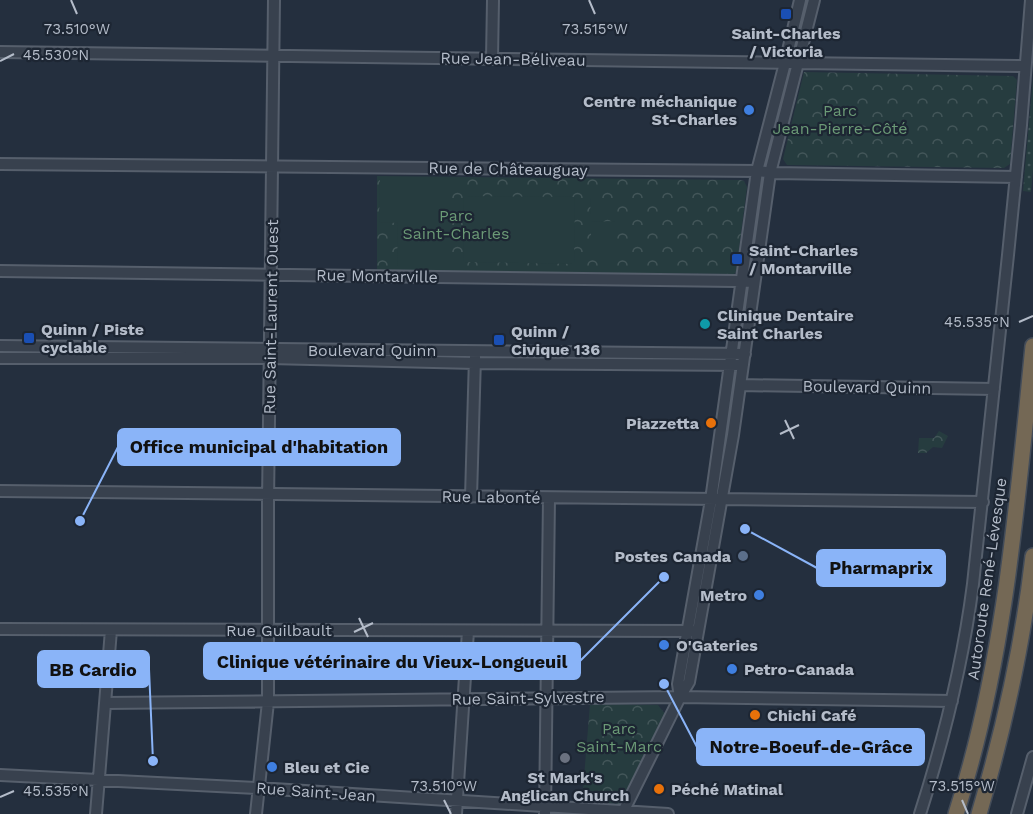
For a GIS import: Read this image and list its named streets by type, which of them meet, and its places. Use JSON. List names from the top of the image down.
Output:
{
  "streets": {
    "highway": ["Autoroute René-Lévesque"],
    "street": [
      "Rue Jean-Béliveau",
      "Rue de Châteauguay",
      "Rue Montarville",
      "Rue Saint-Laurent Ouest",
      "Boulevard Quinn",
      "Rue Labonté",
      "Rue Guilbault",
      "Rue Saint-Sylvestre",
      "Rue Saint-Jean"
    ]
  },
  "crossings": [
    ["Rue Jean-Béliveau", "Rue Saint-Laurent Ouest"],
    ["Rue de Châteauguay", "Rue Saint-Laurent Ouest"],
    ["Rue Montarville", "Rue Saint-Laurent Ouest"],
    ["Rue Saint-Laurent Ouest", "Boulevard Quinn"],
    ["Rue Saint-Laurent Ouest", "Rue Labonté"],
    ["Rue Saint-Laurent Ouest", "Rue Guilbault"],
    ["Rue Saint-Laurent Ouest", "Rue Saint-Sylvestre"],
    ["Rue Saint-Laurent Ouest", "Rue Saint-Jean"]
  ],
  "parks": ["Parc Jean-Pierre-Côté", "Parc Saint-Charles", "Parc Saint-Marc"],
  "places": {
    "transit": [
      "Saint-Charles / Victoria",
      "Saint-Charles / Montarville",
      "Quinn / Piste cyclable",
      "Quinn / Civique 136"
    ],
    "other": [
      "Centre méchanique St-Charles",
      "Clinique Dentaire Saint Charles",
      "Piazzetta",
      "Office municipal d'habitation",
      "Pharmaprix",
      "Postes Canada",
      "Clinique vétérinaire du Vieux-Longueuil",
      "Metro",
      "O'Gateries",
      "Petro-Canada",
      "Notre-Boeuf-de-Grâce",
      "Chichi Café",
      "St Mark's Anglican Church",
      "BB Cardio",
      "Bleu et Cie",
      "Péché Matinal"
    ]
  },
  "coordinates": [
    "73.510°W",
    "73.515°W",
    "45.530°N",
    "45.535°N"
  ]
}
